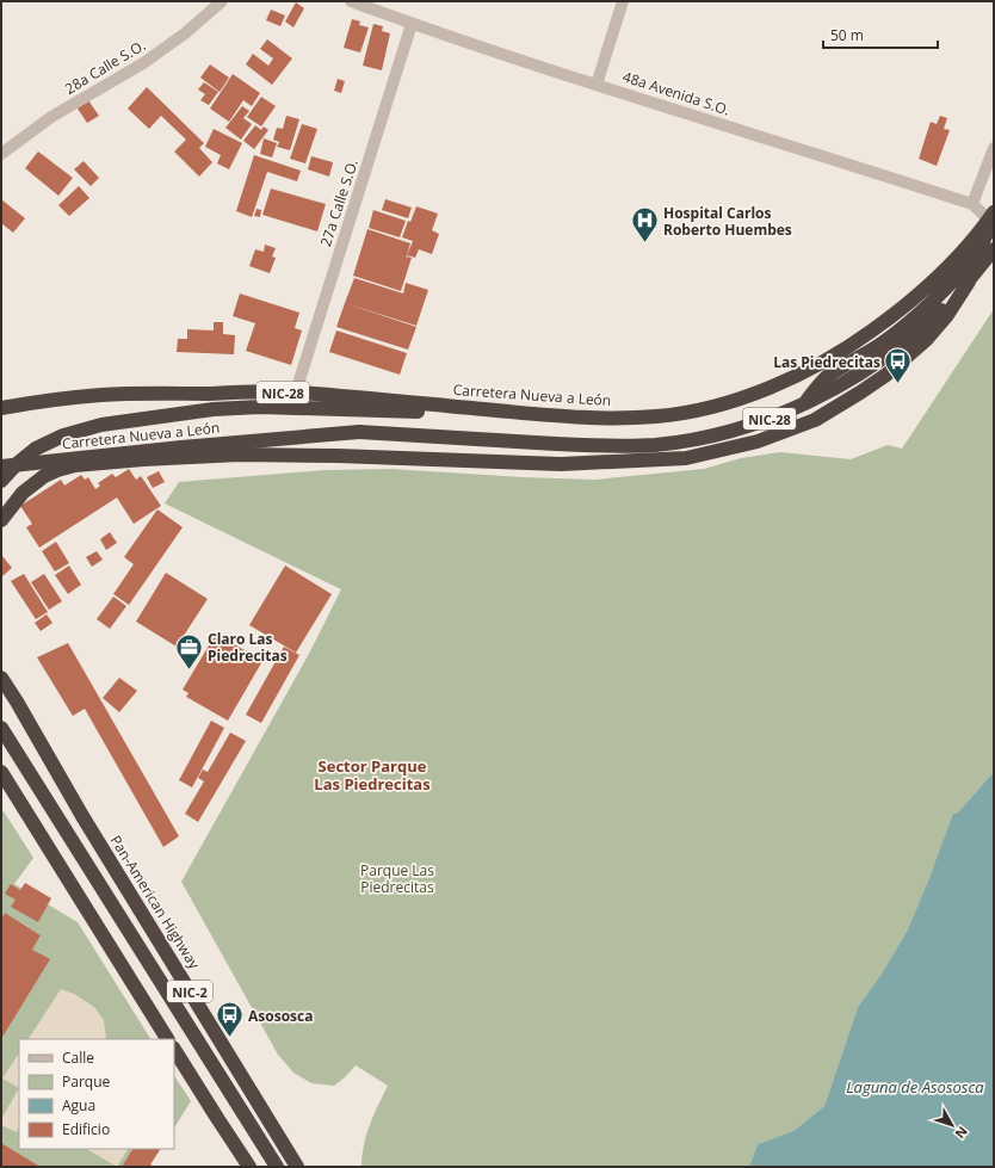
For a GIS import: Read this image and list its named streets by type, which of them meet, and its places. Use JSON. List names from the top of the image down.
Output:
{
  "streets": {
    "highway": [
      "NIC-28",
      "Carretera Nueva a León",
      "Pan-American Highway",
      "NIC-2"
    ],
    "street": ["28a Calle S.O.", "48a Avenida S.O.", "27a Calle S.O."]
  },
  "crossings": [
    ["48a Avenida S.O.", "27a Calle S.O."],
    ["48a Avenida S.O.", "Carretera Nueva a León"],
    ["27a Calle S.O.", "Carretera Nueva a León"]
  ],
  "districts": ["Sector Parque Las Piedrecitas"],
  "water": ["Laguna de Asososca"],
  "parks": ["Parque Las Piedrecitas"],
  "places": {
    "hospital": ["Hospital Carlos Roberto Huembes"],
    "bus stop": ["Las Piedrecitas", "Asososca"],
    "office": ["Claro Las Piedrecitas"]
  },
  "legend": [
    "Calle",
    "Parque",
    "Agua",
    "Edificio"
  ],
  "scale_bar": "50 m",
  "north": "bottom right"
}
